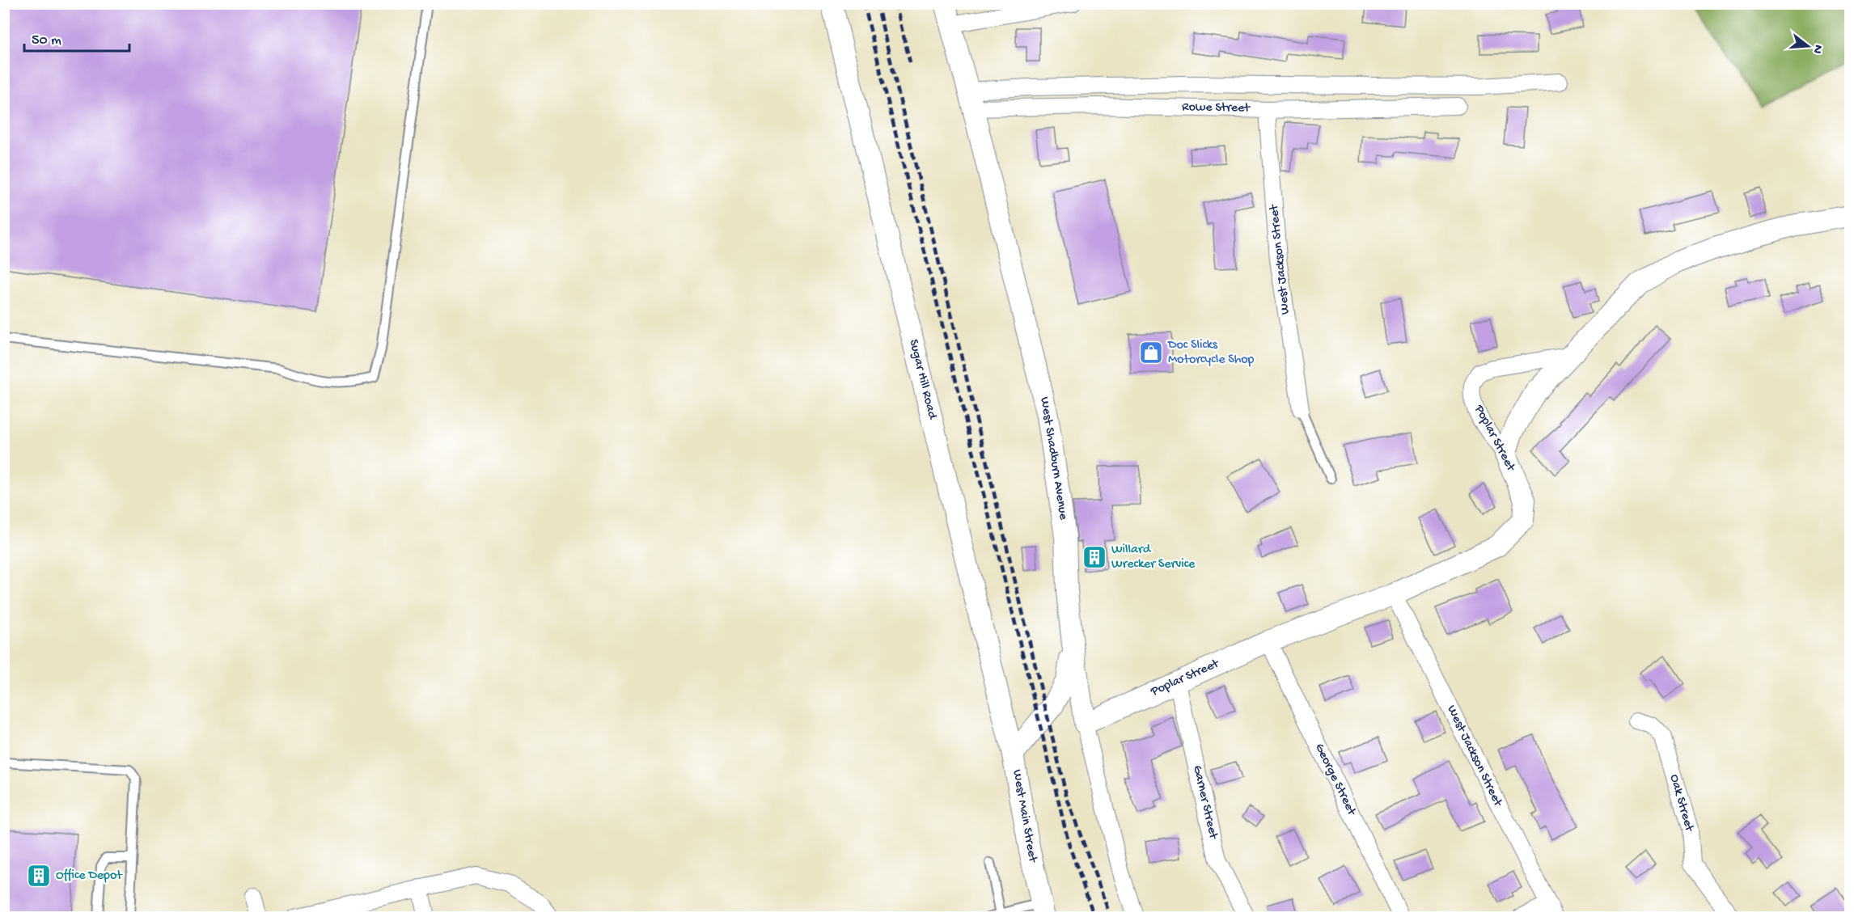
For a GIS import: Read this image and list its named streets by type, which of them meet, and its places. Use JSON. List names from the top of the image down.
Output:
{
  "streets": {
    "street": [
      "Rowe Street",
      "West Jackson Street",
      "Sugar Hill Road",
      "Poplar Street",
      "West Shadburn Avenue",
      "George Street",
      "Garner Street",
      "Oak Street",
      "West Main Street"
    ]
  },
  "crossings": [
    ["Rowe Street", "West Jackson Street"],
    ["Rowe Street", "West Shadburn Avenue"],
    ["West Jackson Street", "Poplar Street"],
    ["Sugar Hill Road", "West Main Street"],
    ["Poplar Street", "West Shadburn Avenue"],
    ["Poplar Street", "George Street"],
    ["Poplar Street", "Garner Street"],
    ["West Shadburn Avenue", "West Main Street"]
  ],
  "places": {
    "shop": ["Doc Slicks Motorcycle Shop"],
    "building": ["Willard Wrecker Service", "Office Depot"]
  },
  "scale_bar": "50 m",
  "north": "right"
}
